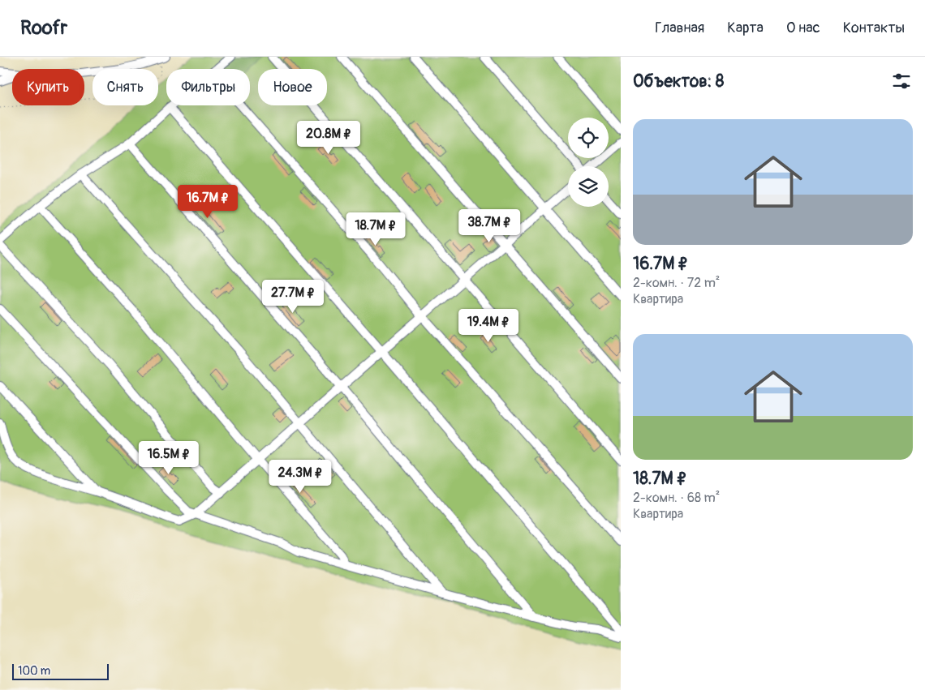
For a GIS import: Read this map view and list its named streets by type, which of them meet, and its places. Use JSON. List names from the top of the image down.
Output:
{
  "scale_bar": "100 m",
  "page": {
    "header": "Roofr",
    "nav": [
      "Главная",
      "Карта",
      "О нас",
      "Контакты"
    ],
    "heading": "Объектов: 8",
    "chip": [
      "Купить",
      "Снять",
      "Фильтры",
      "Новое"
    ],
    "list": [
      {
        "name": "16.7M ₽",
        "note": "2-комн. · 72 m² · Квартира"
      },
      {
        "name": "18.7M ₽",
        "note": "2-комн. · 68 m² · Квартира"
      }
    ],
    "price": [
      "20.8M ₽",
      "16.7M ₽",
      "38.7M ₽",
      "18.7M ₽",
      "27.7M ₽",
      "19.4M ₽",
      "16.5M ₽",
      "24.3M ₽"
    ],
    "scale": "100 m"
  }
}
